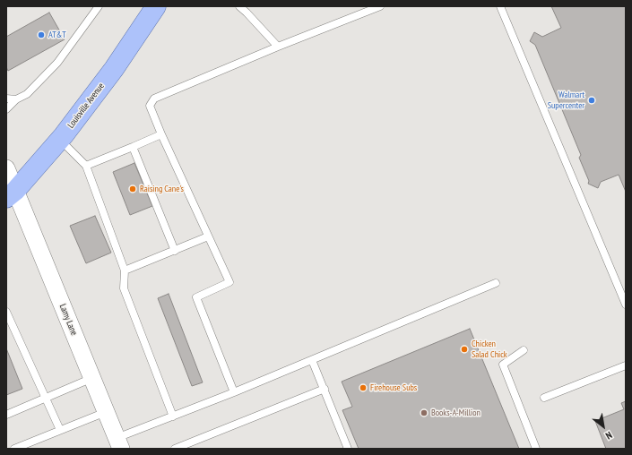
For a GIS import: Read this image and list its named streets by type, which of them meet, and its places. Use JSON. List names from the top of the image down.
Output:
{
  "streets": {
    "main road": ["Louisville Avenue"],
    "street": ["Lamy Lane"]
  },
  "crossings": [
    ["Louisville Avenue", "Lamy Lane"]
  ],
  "places": [
    "AT&T",
    "Walmart Supercenter",
    "Raising Cane's",
    "Chicken Salad Chick",
    "Firehouse Subs",
    "Books-A-Million"
  ],
  "north": "bottom right"
}
